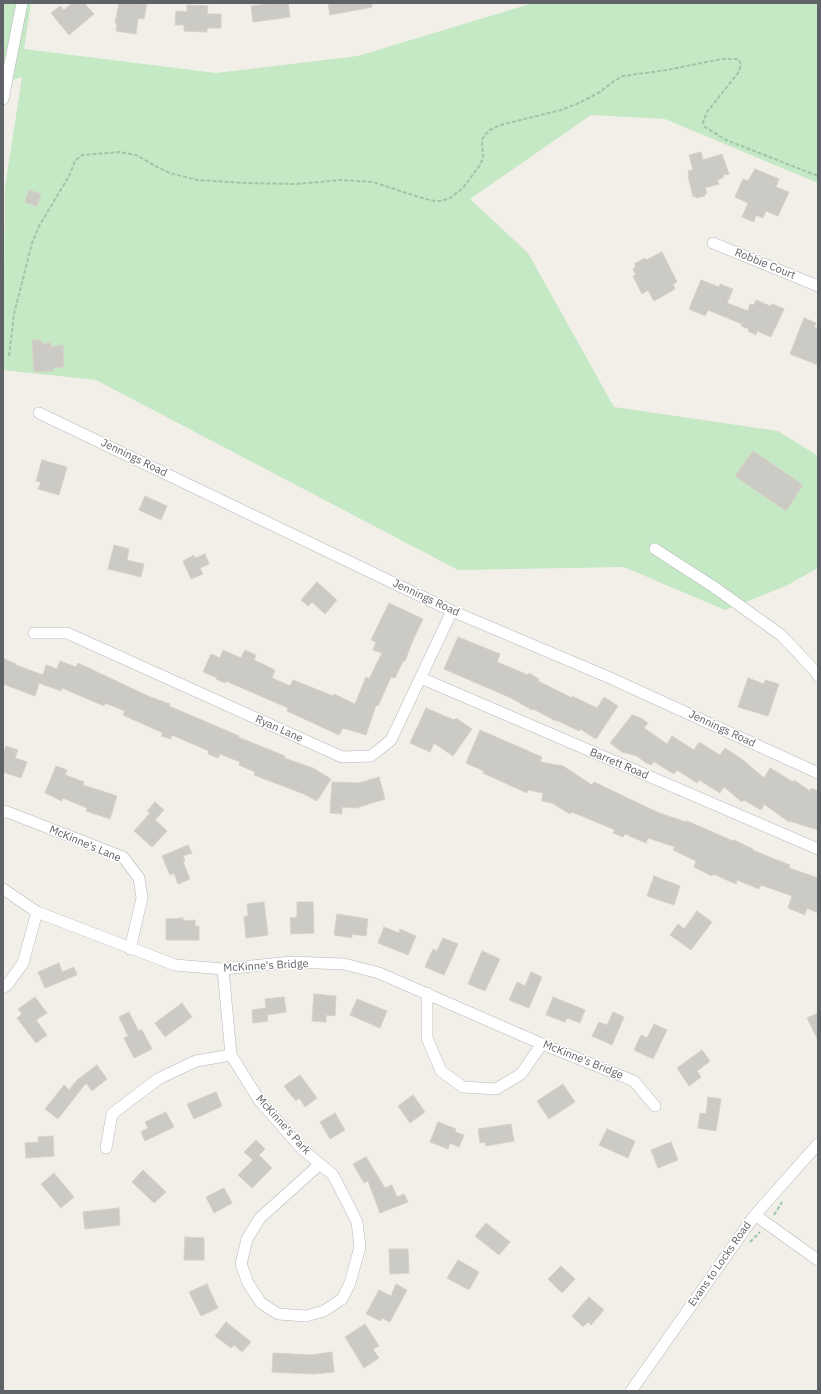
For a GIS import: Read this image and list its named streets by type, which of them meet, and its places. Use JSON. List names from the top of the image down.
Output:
{
  "streets": {
    "street": [
      "Robbie Court",
      "Jennings Road",
      "Ryan Lane",
      "Barrett Road",
      "McKinne's Lane",
      "McKinne's Bridge",
      "McKinne's Park",
      "Evans to Locks Road"
    ]
  },
  "crossings": [
    ["Jennings Road", "Ryan Lane"],
    ["Ryan Lane", "Barrett Road"],
    ["McKinne's Lane", "McKinne's Bridge"],
    ["McKinne's Bridge", "McKinne's Park"]
  ]
}
